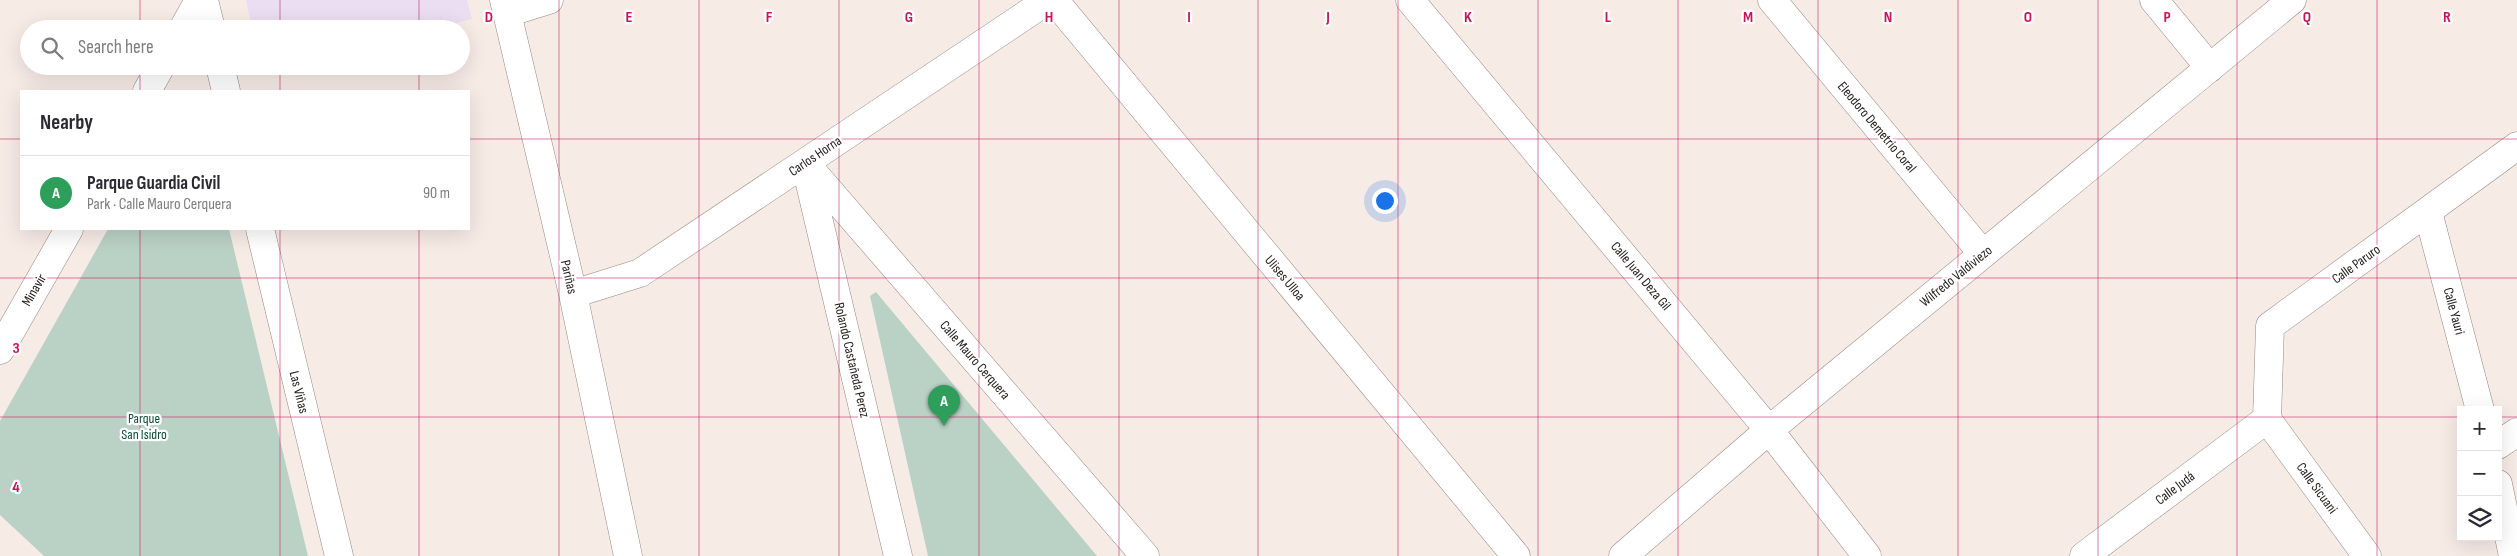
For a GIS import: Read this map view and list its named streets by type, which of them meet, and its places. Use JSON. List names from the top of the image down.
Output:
{
  "streets": {
    "street": [
      "Eleodoro Demetrio Coral",
      "Carlos Horna",
      "Calle Paruro",
      "Calle Juan Deza Gil",
      "Wilfredo Valdiviezo",
      "Pariñas",
      "Ulises Ulloa",
      "Minavir",
      "Calle Yauri",
      "Rolando Castañeda Perez",
      "Calle Mauro Cerquera",
      "Las Viñas",
      "Calle Judá",
      "Calle Sicuani"
    ]
  },
  "crossings": [
    ["Eleodoro Demetrio Coral", "Wilfredo Valdiviezo"],
    ["Carlos Horna", "Pariñas"],
    ["Carlos Horna", "Rolando Castañeda Perez"],
    ["Carlos Horna", "Calle Mauro Cerquera"],
    ["Calle Paruro", "Calle Yauri"],
    ["Calle Paruro", "Calle Judá"],
    ["Calle Paruro", "Calle Sicuani"],
    ["Calle Juan Deza Gil", "Wilfredo Valdiviezo"],
    ["Rolando Castañeda Perez", "Calle Mauro Cerquera"],
    ["Calle Judá", "Calle Sicuani"]
  ],
  "parks": ["Parque San Isidro"],
  "page": {
    "search": "Search here",
    "heading": "Nearby",
    "list": [
      {
        "mark": "A",
        "name": "Parque Guardia Civil",
        "note": "Park · Calle Mauro Cerquera",
        "value": "90 m"
      }
    ],
    "pins": "A",
    "map_buttons": ["+", "−"]
  },
  "grid": {
    "columns": [
      "D",
      "E",
      "F",
      "G",
      "H",
      "I",
      "J",
      "K",
      "L",
      "M",
      "N",
      "O",
      "P",
      "Q",
      "R"
    ],
    "rows": ["3", "4"]
  }
}
